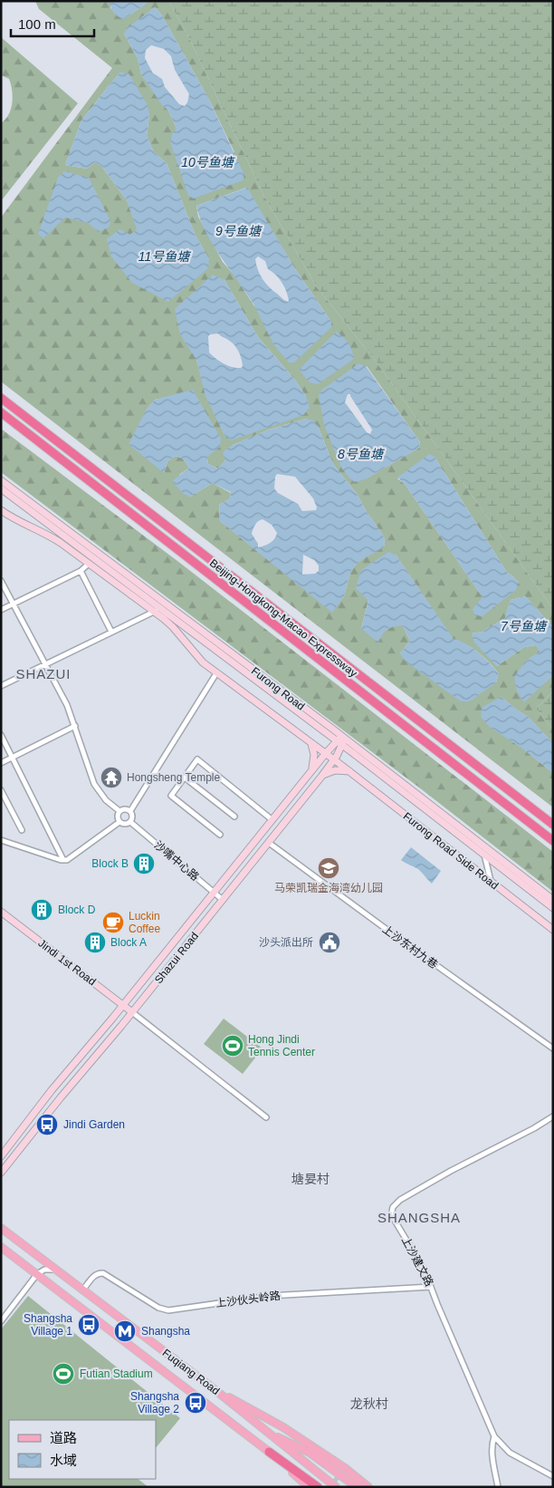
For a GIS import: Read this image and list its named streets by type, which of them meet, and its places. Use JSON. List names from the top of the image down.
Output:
{
  "streets": {
    "highway": ["Beijing-Hongkong-Macao Expressway"],
    "main road": ["Fuqiang Road"],
    "street": [
      "Furong Road",
      "Furong Road Side Road",
      "沙嘴中心路",
      "上沙东村九巷",
      "Shazui Road",
      "Jindi 1st Road",
      "上沙建文路",
      "上沙伙头岭路"
    ]
  },
  "crossings": [
    ["Furong Road", "Furong Road Side Road"],
    ["Furong Road", "Shazui Road"],
    ["Furong Road Side Road", "Shazui Road"],
    ["沙嘴中心路", "Shazui Road"],
    ["上沙东村九巷", "Shazui Road"],
    ["Shazui Road", "Jindi 1st Road"],
    ["上沙建文路", "上沙伙头岭路"],
    ["上沙伙头岭路", "Fuqiang Road"]
  ],
  "districts": [
    "SHAZUI",
    "塘妟村",
    "SHANGSHA",
    "龙秋村"
  ],
  "water": [
    "10号鱼塘",
    "9号鱼塘",
    "11号鱼塘",
    "8号鱼塘",
    "7号鱼塘"
  ],
  "places": {
    "temple": ["Hongsheng Temple"],
    "building": ["Block B", "Block D", "Block A"],
    "school or university": ["马荣凯瑞金海湾幼儿园"],
    "cafe": ["Luckin Coffee"],
    "public building": ["沙头派出所"],
    "sports": ["Hong Jindi Tennis Center", "Futian Stadium"],
    "bus stop": ["Jindi Garden", "Shangsha Village 1", "Shangsha Village 2"],
    "metro station": ["Shangsha"]
  },
  "legend": ["道路", "水域"],
  "scale_bar": "100 m"
}
